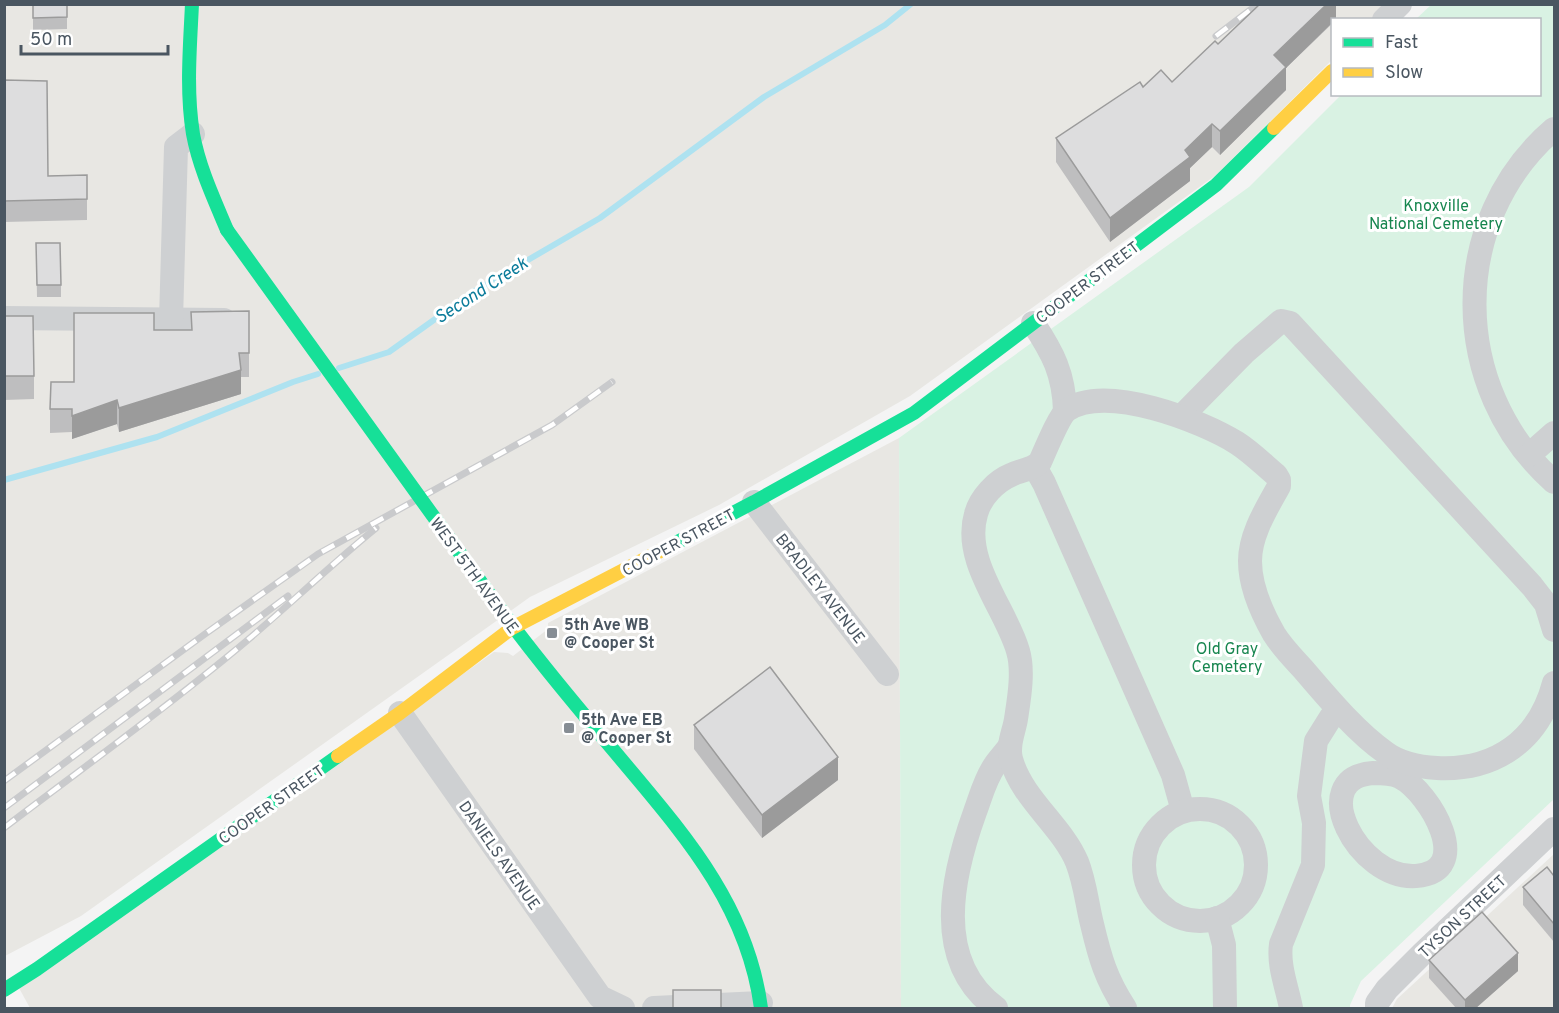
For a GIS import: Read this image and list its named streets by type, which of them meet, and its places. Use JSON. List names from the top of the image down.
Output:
{
  "streets": {
    "street": [
      "COOPER STREET",
      "WEST 5TH AVENUE",
      "BRADLEY AVENUE",
      "DANIELS AVENUE",
      "TYSON STREET"
    ]
  },
  "crossings": [
    ["COOPER STREET", "WEST 5TH AVENUE"],
    ["COOPER STREET", "BRADLEY AVENUE"],
    ["COOPER STREET", "DANIELS AVENUE"]
  ],
  "water": ["Second Creek"],
  "parks": ["Knoxville National Cemetery", "Old Gray Cemetery"],
  "places": {
    "transit": ["5th Ave WB @ Cooper St", "5th Ave EB @ Cooper St"]
  },
  "legend": ["Fast", "Slow"],
  "scale_bar": "50 m"
}
